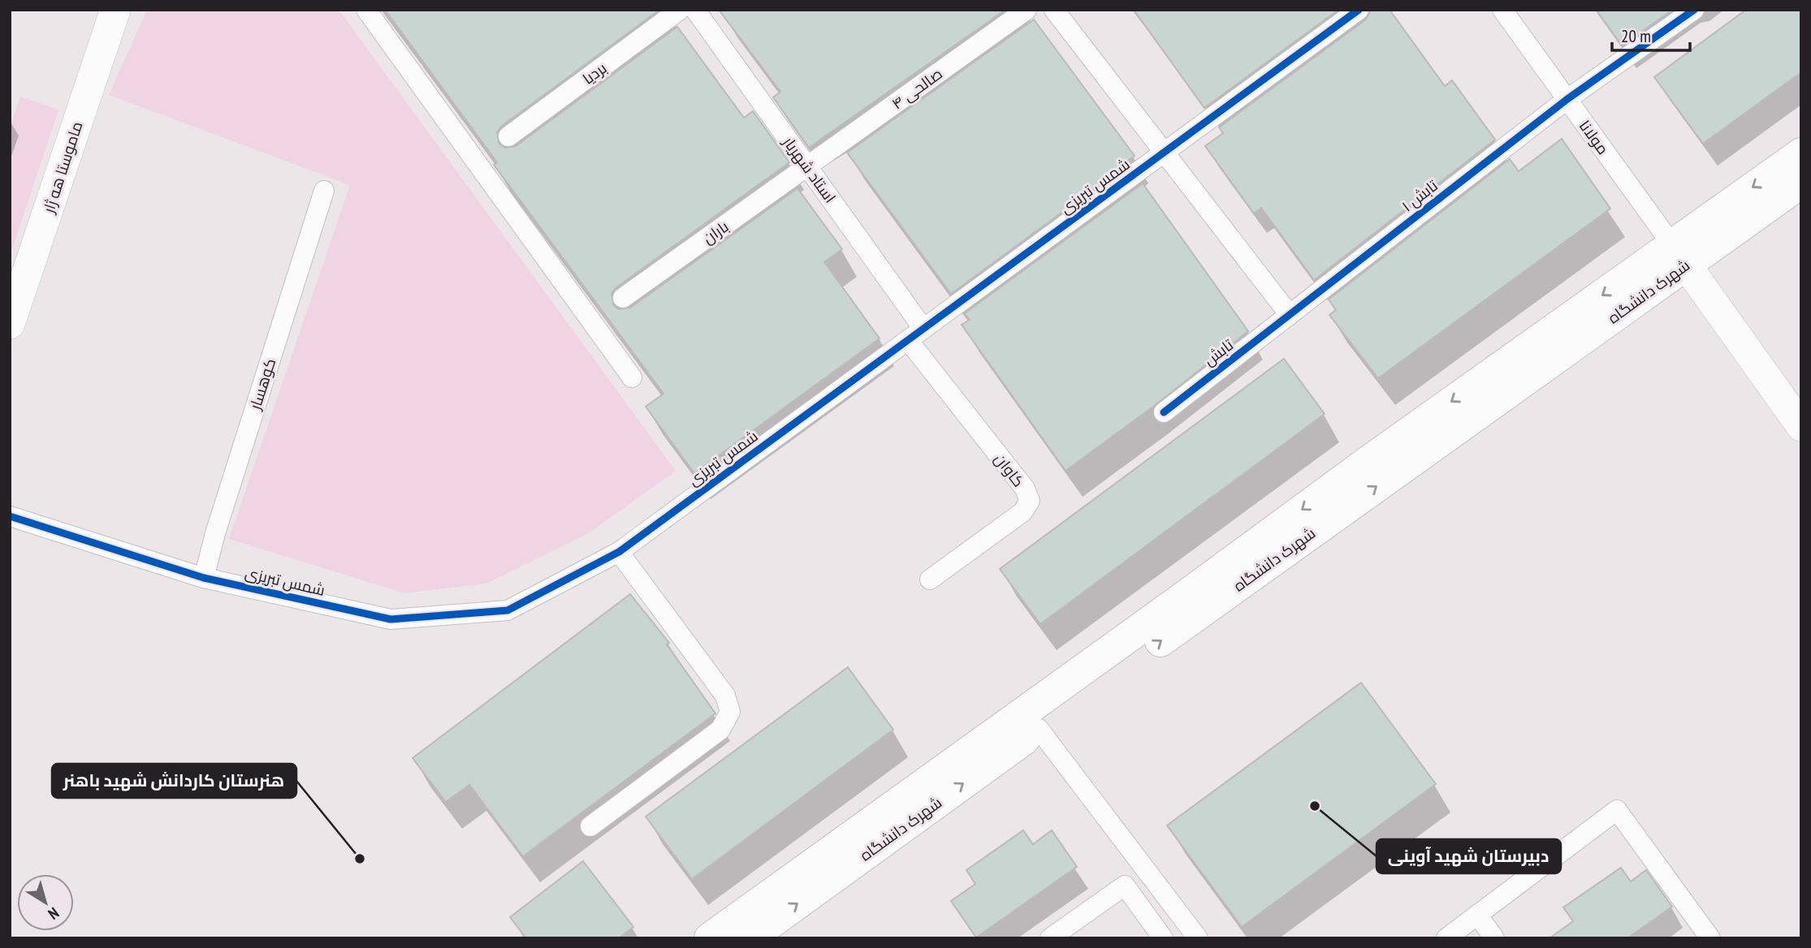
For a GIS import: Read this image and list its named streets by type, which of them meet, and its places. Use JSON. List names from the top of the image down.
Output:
{
  "streets": {
    "main road": ["ماموستا هه ژار", "شهرک دانشگاه"],
    "street": [
      "بردیا",
      "صالحی ۴",
      "مولانا",
      "استاد شهریار",
      "شمس تبریزی",
      "تابش ۱",
      "باران",
      "تابش",
      "کوهسار",
      "کاوان"
    ]
  },
  "crossings": [
    ["صالحی ۴", "استاد شهریار"],
    ["صالحی ۴", "باران"],
    ["مولانا", "تابش ۱"],
    ["مولانا", "شهرک دانشگاه"],
    ["استاد شهریار", "شمس تبریزی"],
    ["استاد شهریار", "باران"],
    ["استاد شهریار", "کاوان"],
    ["شمس تبریزی", "کوهسار"],
    ["شمس تبریزی", "کاوان"],
    ["تابش ۱", "تابش"]
  ],
  "places": ["دبیرستان شهید آوینی", "هنرستان کاردانش شهید باهنر"],
  "scale_bar": "20 m",
  "north": "bottom right"
}
